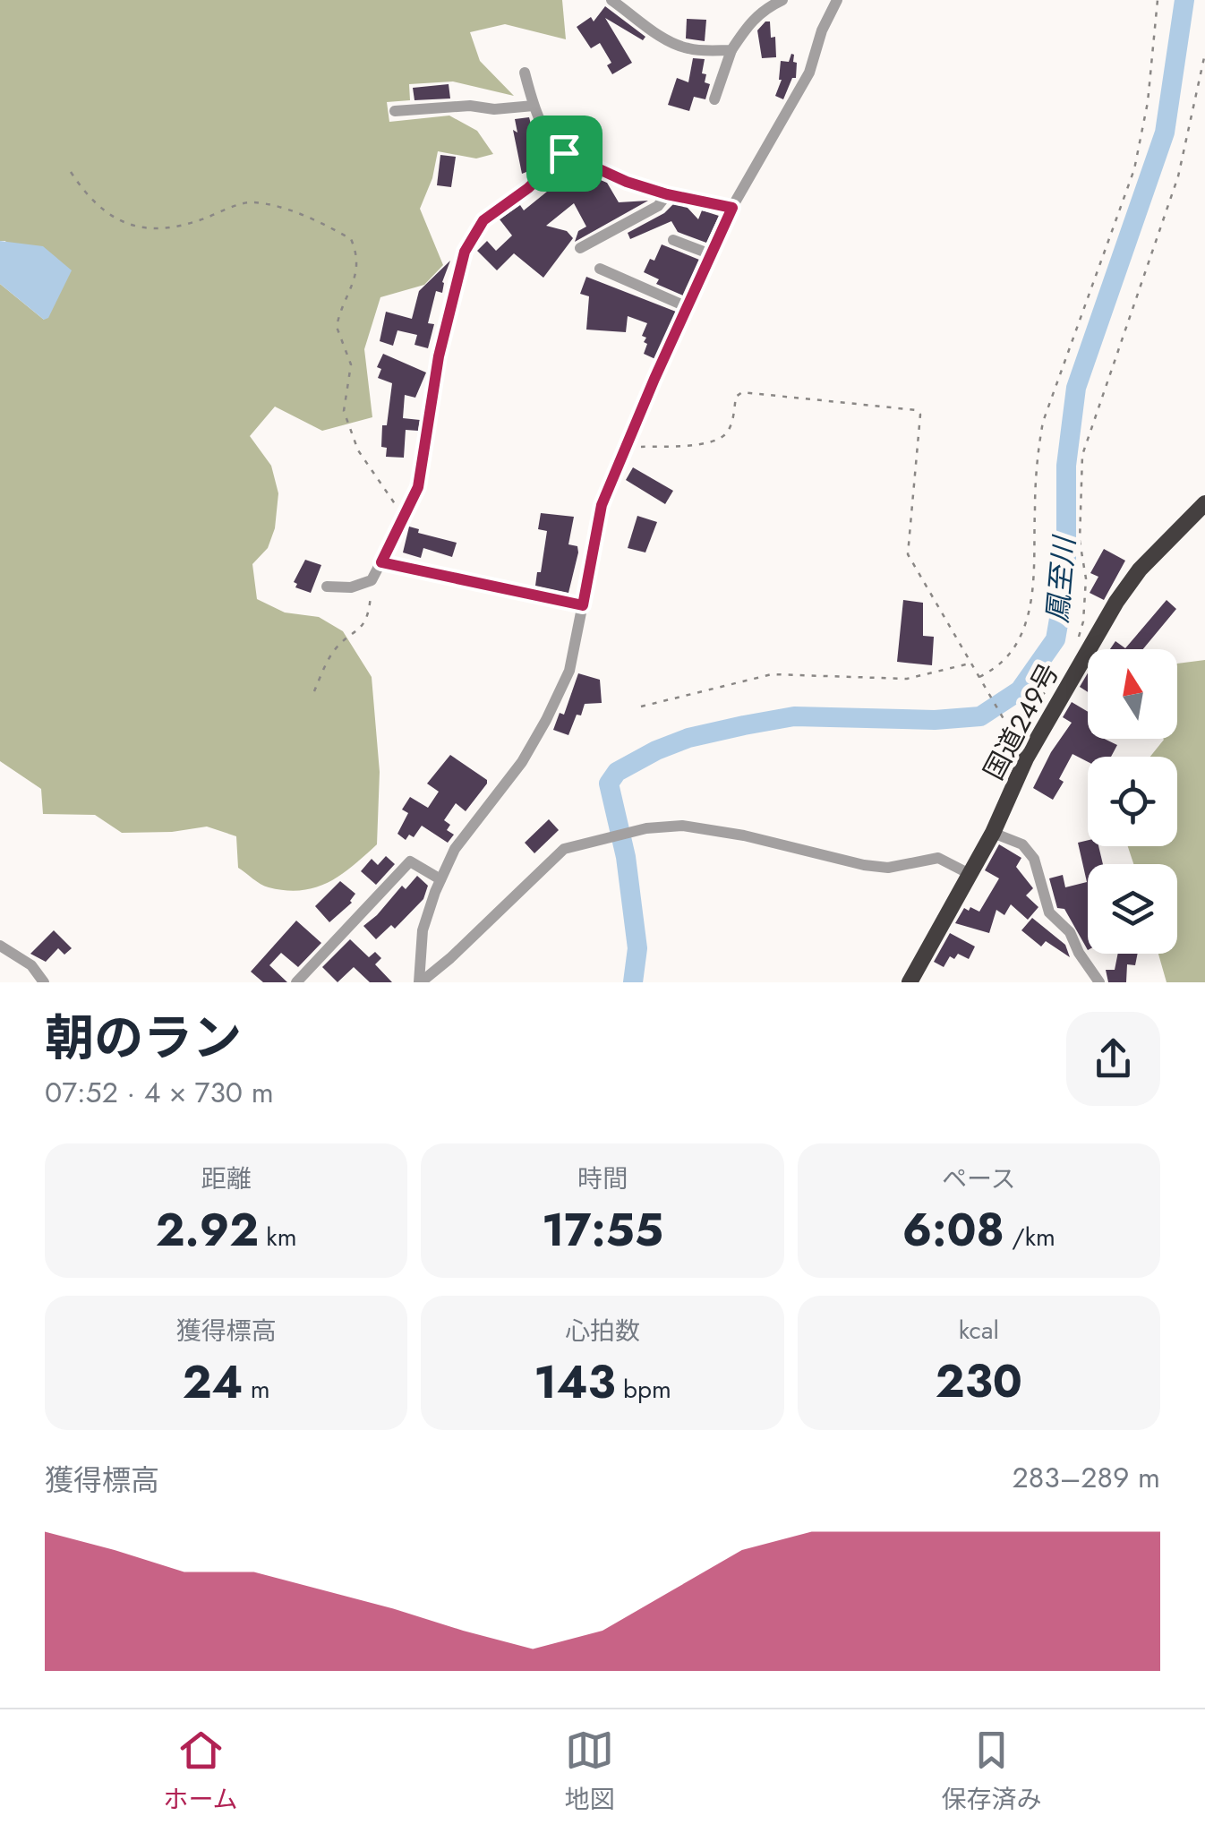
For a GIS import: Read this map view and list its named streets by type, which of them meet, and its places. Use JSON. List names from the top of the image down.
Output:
{
  "streets": {
    "highway": ["国道249号"]
  },
  "water": ["鳳至川"],
  "north": "top",
  "page": {
    "heading": ["朝のラン", "07:52 · 4 × 730 m"],
    "stats": [
      ["距離", "2.92 km"],
      ["時間", "17:55"],
      ["ペース", "6:08 /km"],
      ["獲得標高", "24 m"],
      ["心拍数", "143 bpm"],
      ["kcal", "230"]
    ],
    "chart": ["獲得標高", "283–289 m"],
    "tabs": ["ホーム", "地図", "保存済み"]
  }
}
